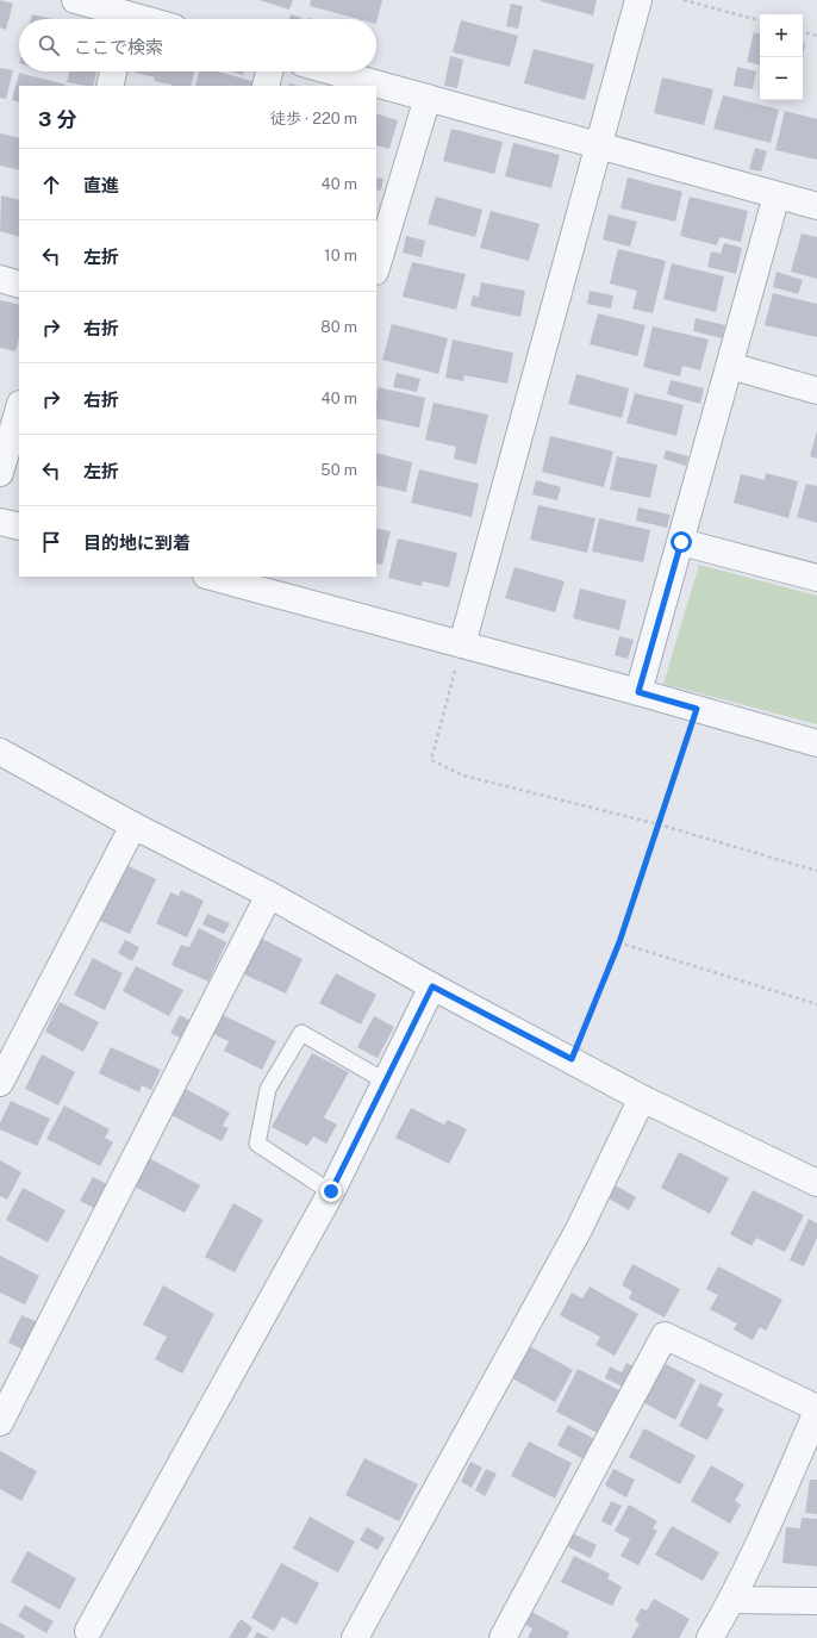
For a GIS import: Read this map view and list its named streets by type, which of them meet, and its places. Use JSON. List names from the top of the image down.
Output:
{
  "page": {
    "map_buttons": ["+", "−"],
    "search": "ここで検索",
    "heading": ["3 分", "徒歩 · 220 m"],
    "list": [
      ["直進", "40 m"],
      ["左折", "10 m"],
      ["右折", "80 m"],
      ["右折", "40 m"],
      ["左折", "50 m"],
      "目的地に到着"
    ]
  }
}
